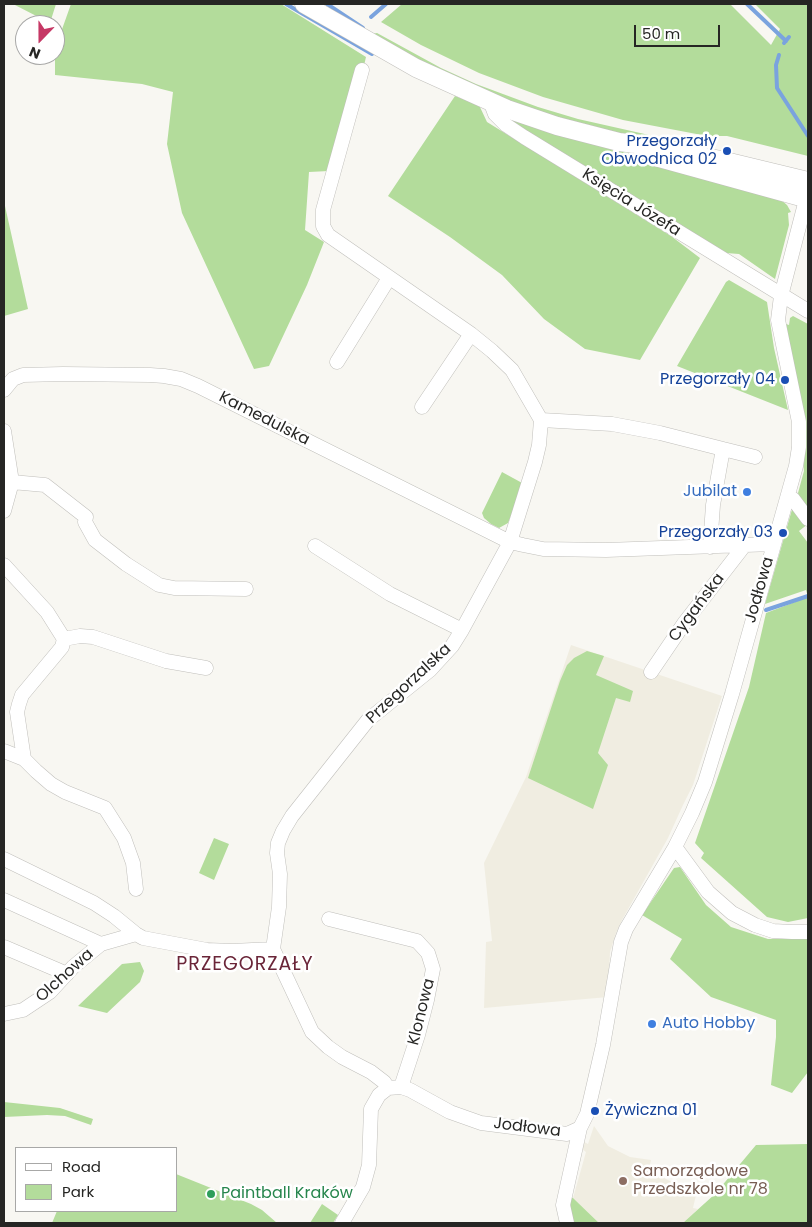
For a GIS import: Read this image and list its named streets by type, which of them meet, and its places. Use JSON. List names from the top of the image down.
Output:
{
  "streets": {
    "street": [
      "Księcia Józefa",
      "Kamedulska",
      "Jodłowa",
      "Cygańska",
      "Przegorzalska",
      "Olchowa",
      "Klonowa"
    ]
  },
  "crossings": [
    ["Księcia Józefa", "Jodłowa"],
    ["Kamedulska", "Przegorzalska"],
    ["Jodłowa", "Klonowa"]
  ],
  "districts": ["PRZEGORZAŁY"],
  "places": [
    "Przegorzały Obwodnica 02",
    "Przegorzały 04",
    "Jubilat",
    "Przegorzały 03",
    "Auto Hobby",
    "Żywiczna 01",
    "Samorządowe Przedszkole nr 78",
    "Paintball Kraków"
  ],
  "legend": ["Road", "Park"],
  "scale_bar": "50 m",
  "north": "bottom"
}
